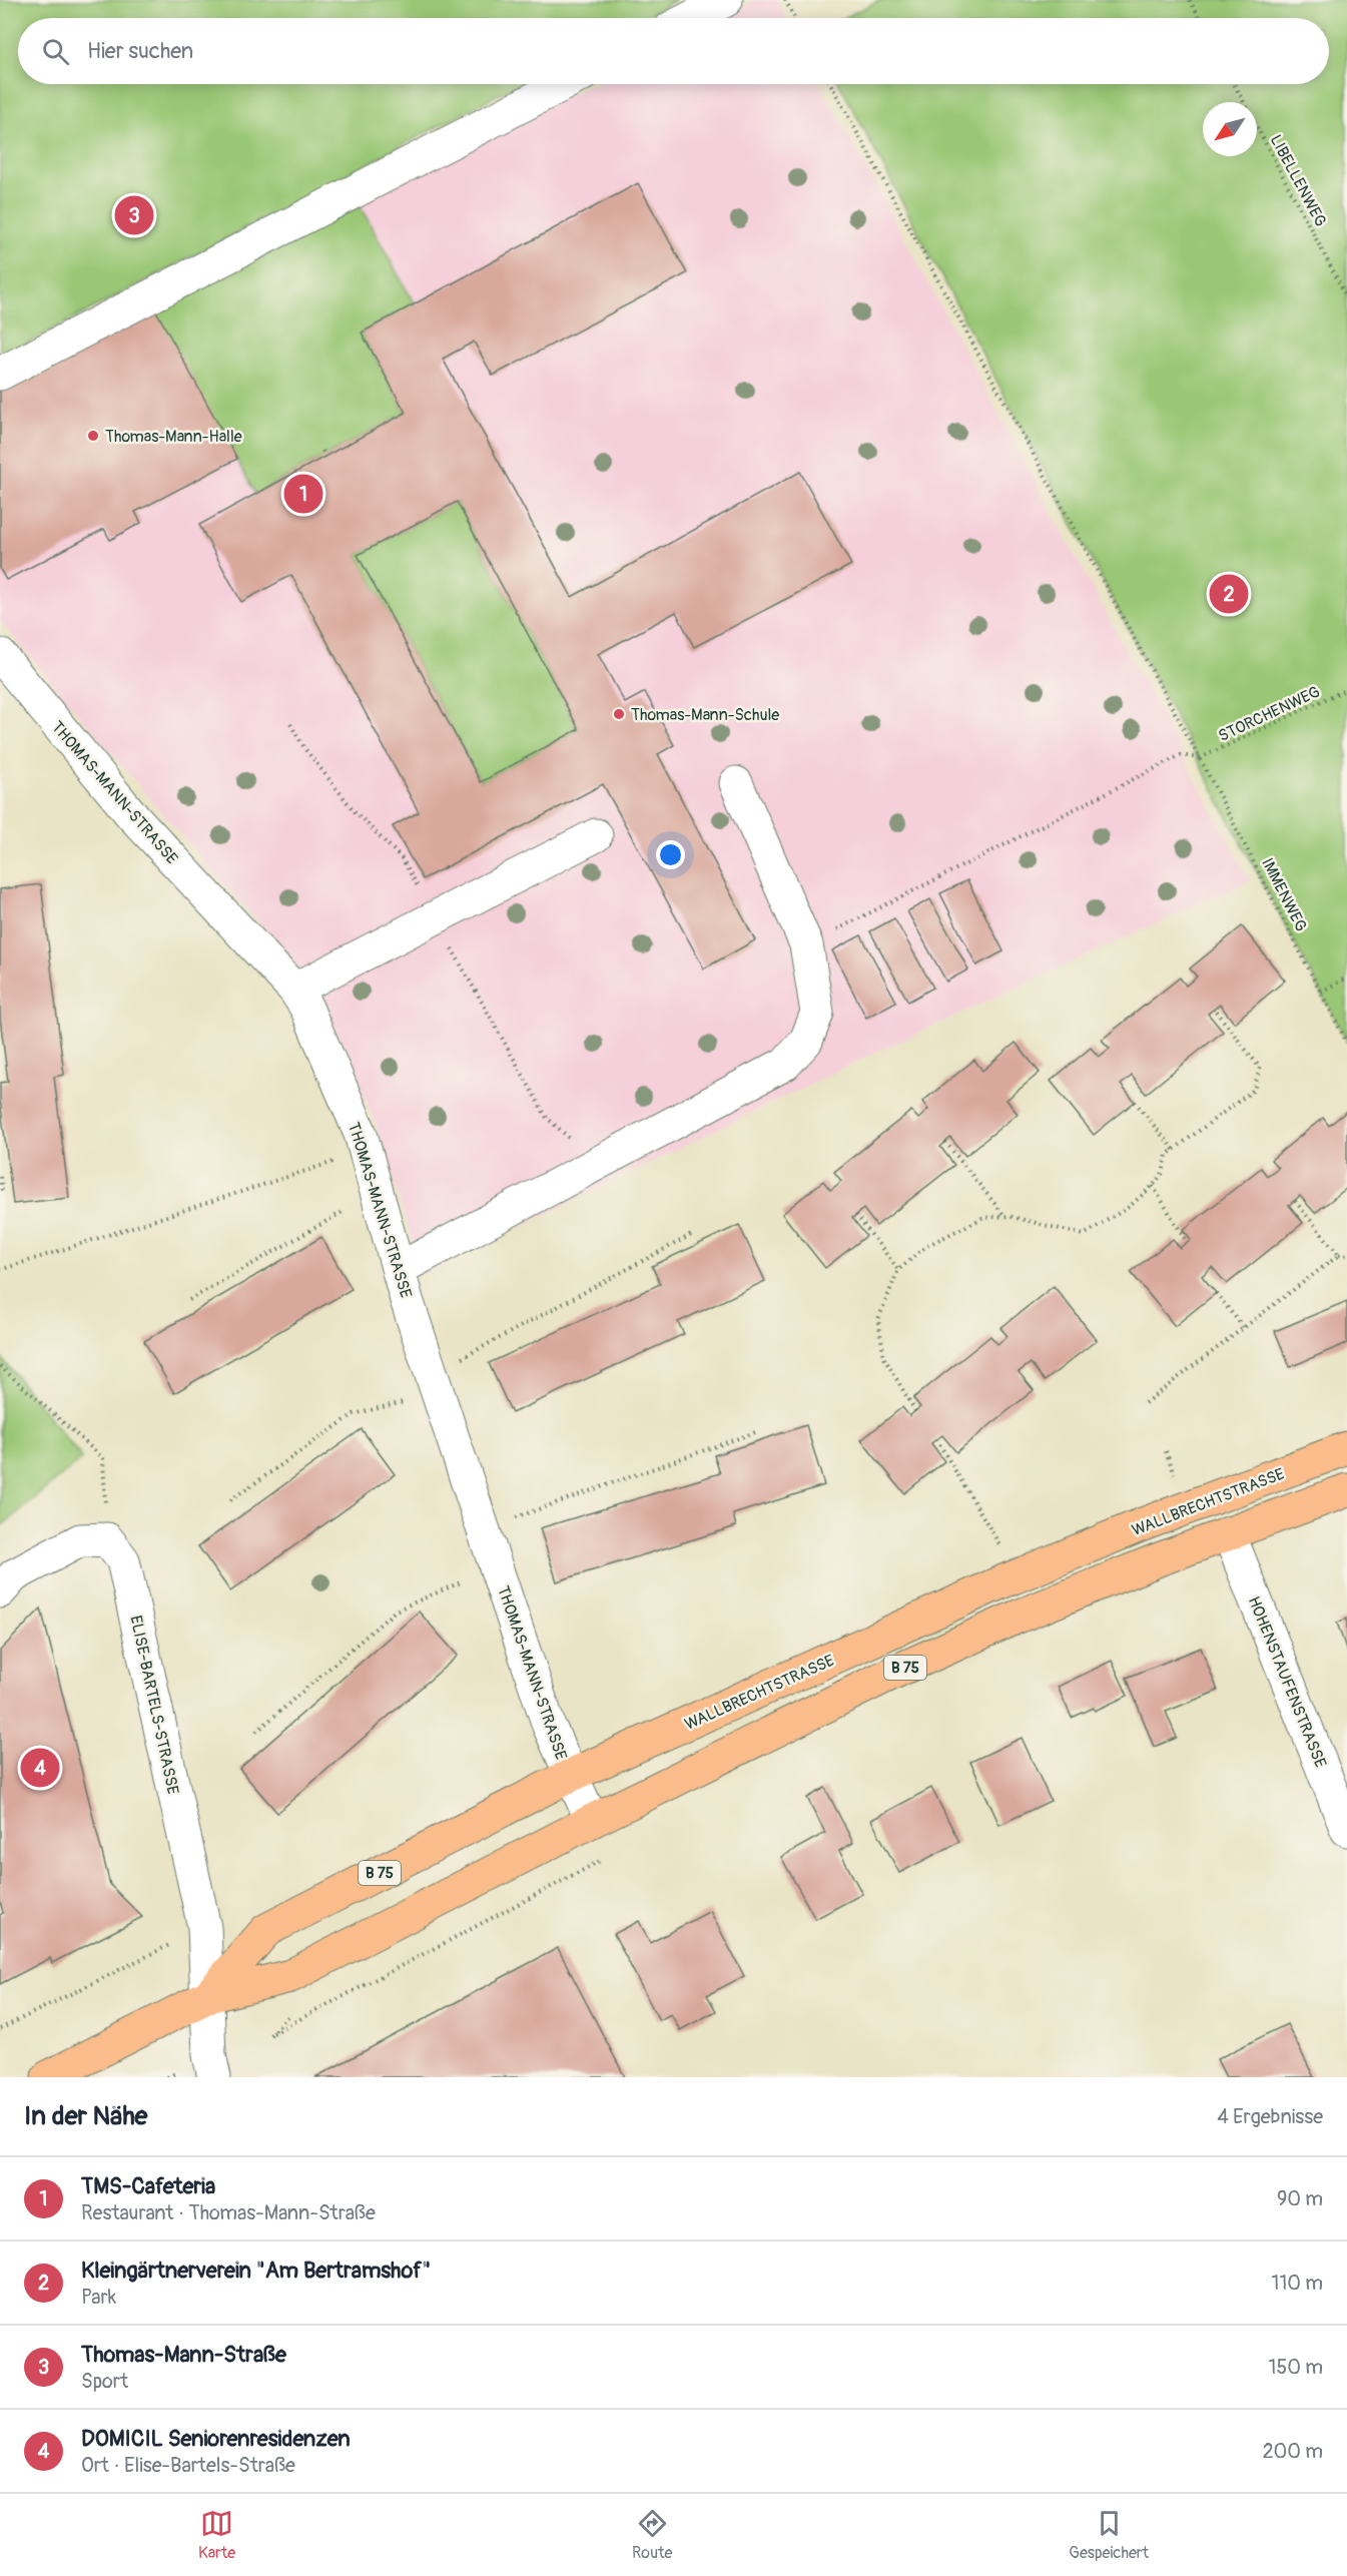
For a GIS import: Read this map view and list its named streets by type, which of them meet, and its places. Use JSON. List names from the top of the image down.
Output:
{
  "streets": {
    "main road": ["WALLBRECHTSTRASSE", "B 75"],
    "street": ["THOMAS-MANN-STRASSE", "HOHENSTAUFENSTRASSE", "ELISE-BARTELS-STRASSE"],
    "path": ["LIBELLENWEG", "STORCHENWEG", "IMMENWEG"]
  },
  "crossings": [
    ["STORCHENWEG", "IMMENWEG"],
    ["THOMAS-MANN-STRASSE", "WALLBRECHTSTRASSE"],
    ["WALLBRECHTSTRASSE", "HOHENSTAUFENSTRASSE"],
    ["WALLBRECHTSTRASSE", "ELISE-BARTELS-STRASSE"]
  ],
  "places": ["Thomas-Mann-Halle", "Thomas-Mann-Schule"],
  "north": "bottom left",
  "page": {
    "search": "Hier suchen",
    "pins": [
      "3",
      "1",
      "2",
      "4"
    ],
    "heading": ["In der Nähe", "4 Ergebnisse"],
    "list": [
      {
        "mark": "1",
        "name": "TMS-Cafeteria",
        "note": "Restaurant · Thomas-Mann-Straße",
        "value": "90 m"
      },
      {
        "mark": "2",
        "name": "Kleingärtnerverein \"Am Bertramshof\"",
        "note": "Park",
        "value": "110 m"
      },
      {
        "mark": "3",
        "name": "Thomas-Mann-Straße",
        "note": "Sport",
        "value": "150 m"
      },
      {
        "mark": "4",
        "name": "DOMICIL Seniorenresidenzen",
        "note": "Ort · Elise-Bartels-Straße",
        "value": "200 m"
      }
    ],
    "nav": ["Karte", "Route", "Gespeichert"]
  }
}
